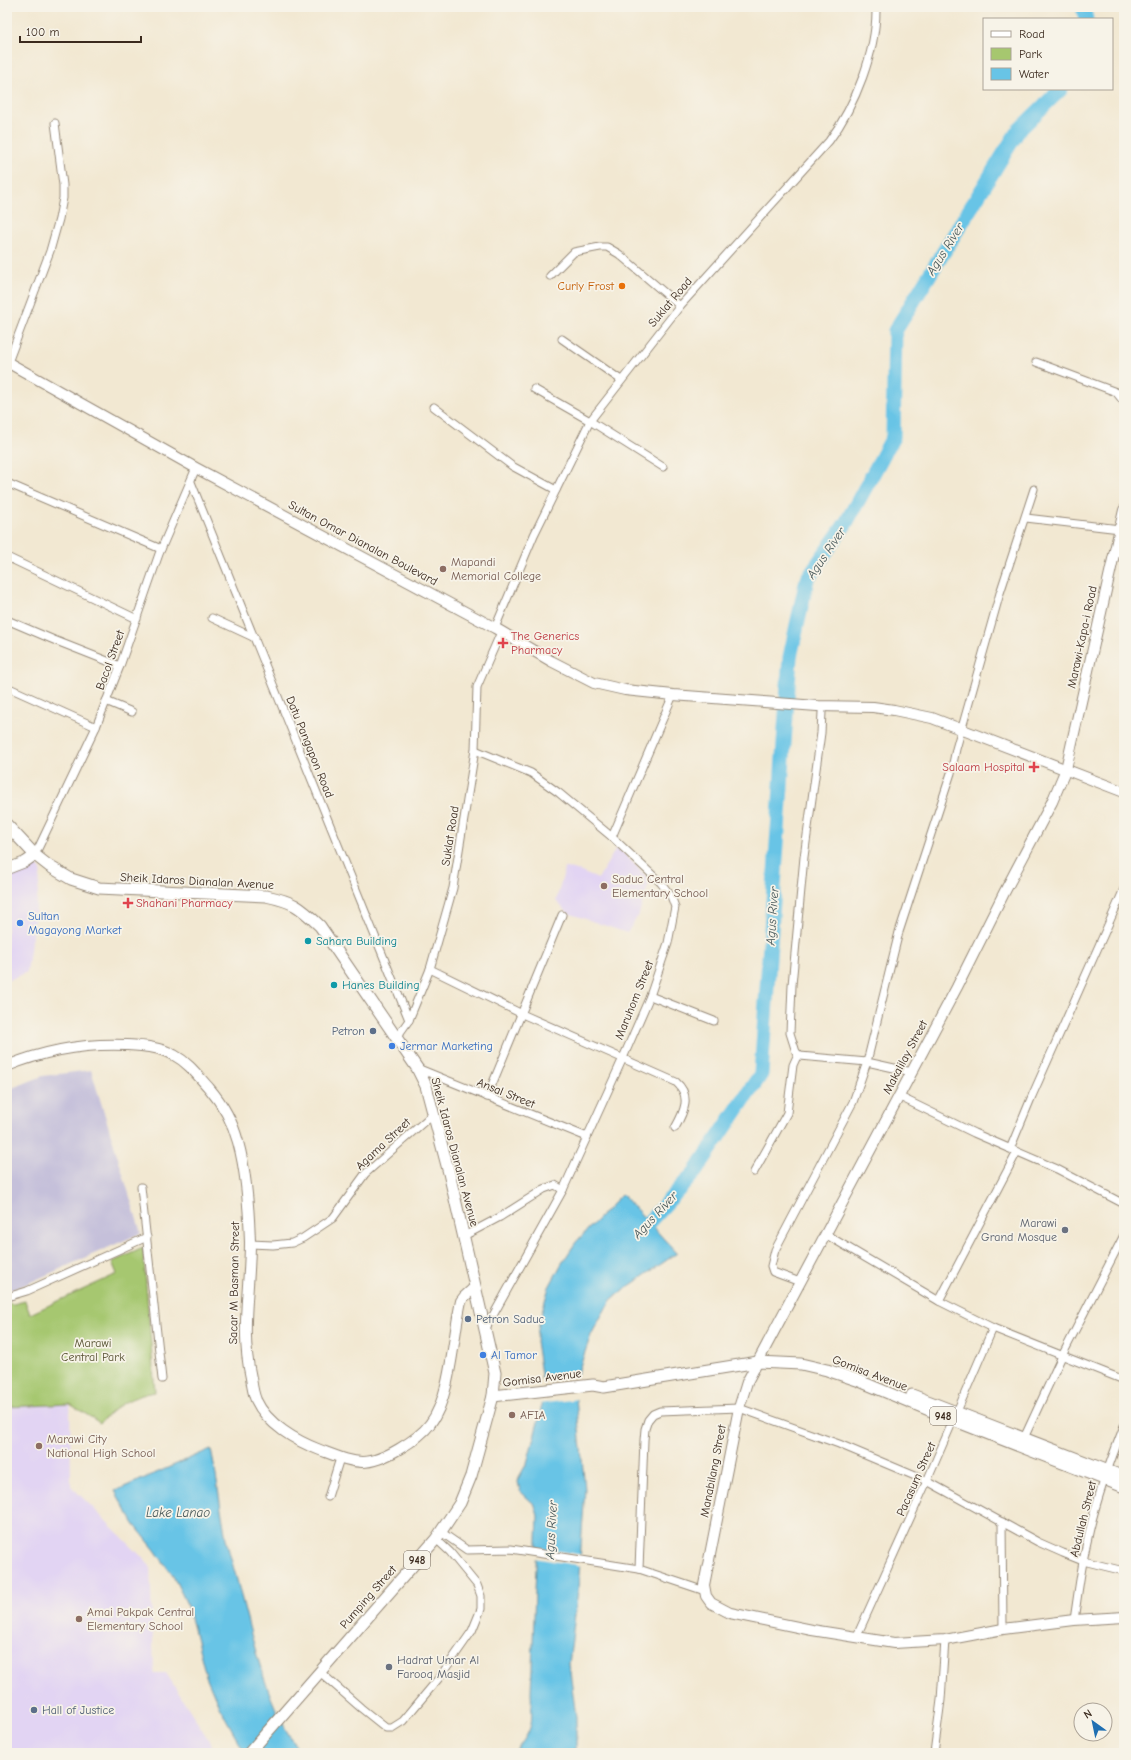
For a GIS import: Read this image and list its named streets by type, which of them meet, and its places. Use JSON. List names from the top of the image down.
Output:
{
  "streets": {
    "main road": [
      "Sultan Omar Dianalan Boulevard",
      "Marawi-Kapa-i Road",
      "Sheik Idaros Dianalan Avenue",
      "Makalilay Street",
      "Sacar M Basman Street",
      "Gomisa Avenue",
      "948",
      "Manabilang Street",
      "Pumping Street"
    ],
    "street": [
      "Suklat Road",
      "Bacol Street",
      "Datu Pangapon Road",
      "Maruhom Street",
      "Ansal Street",
      "Agama Street",
      "Pacasum Street",
      "Abdullah Street"
    ]
  },
  "crossings": [
    ["Suklat Road", "Sultan Omar Dianalan Boulevard"],
    ["Suklat Road", "Datu Pangapon Road"],
    ["Suklat Road", "Sheik Idaros Dianalan Avenue"],
    ["Suklat Road", "Maruhom Street"],
    ["Sultan Omar Dianalan Boulevard", "Marawi-Kapa-i Road"],
    ["Sultan Omar Dianalan Boulevard", "Bacol Street"],
    ["Sultan Omar Dianalan Boulevard", "Makalilay Street"],
    ["Marawi-Kapa-i Road", "Makalilay Street"],
    ["Bacol Street", "Datu Pangapon Road"],
    ["Bacol Street", "Sheik Idaros Dianalan Avenue"],
    ["Sheik Idaros Dianalan Avenue", "Maruhom Street"],
    ["Sheik Idaros Dianalan Avenue", "Ansal Street"],
    ["Sheik Idaros Dianalan Avenue", "Agama Street"],
    ["Sheik Idaros Dianalan Avenue", "Sacar M Basman Street"],
    ["Sheik Idaros Dianalan Avenue", "Gomisa Avenue"],
    ["Sheik Idaros Dianalan Avenue", "Pumping Street"],
    ["Maruhom Street", "Ansal Street"],
    ["Makalilay Street", "Gomisa Avenue"],
    ["Makalilay Street", "Manabilang Street"],
    ["Agama Street", "Sacar M Basman Street"],
    ["Gomisa Avenue", "Manabilang Street"],
    ["Gomisa Avenue", "Pacasum Street"],
    ["Gomisa Avenue", "Abdullah Street"],
    ["Gomisa Avenue", "Pumping Street"]
  ],
  "water": ["Agus River", "Lake Lanao"],
  "parks": ["Marawi Central Park"],
  "places": {
    "other": [
      "Curly Frost",
      "Mapandi Memorial College",
      "Saduc Central Elementary School",
      "Sultan Magayong Market",
      "Sahara Building",
      "Hanes Building",
      "Petron",
      "Jermar Marketing",
      "Marawi Grand Mosque",
      "Petron Saduc",
      "Al Tamor",
      "AFIA",
      "Marawi City National High School",
      "Amai Pakpak Central Elementary School",
      "Hadrat Umar Al Farooq Masjid",
      "Hall of Justice"
    ],
    "health": ["The Generics Pharmacy", "Salaam Hospital", "Shahani Pharmacy"]
  },
  "legend": ["Road", "Park", "Water"],
  "scale_bar": "100 m",
  "north": "top left"
}
